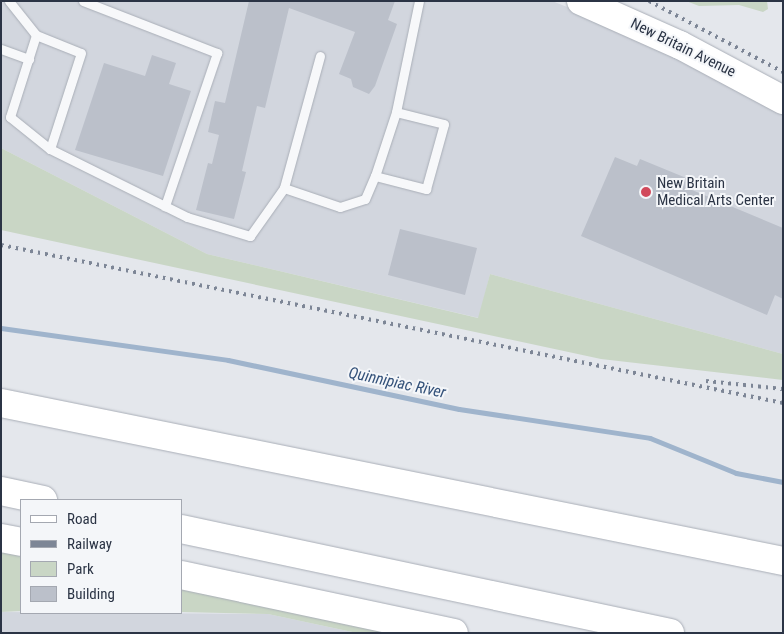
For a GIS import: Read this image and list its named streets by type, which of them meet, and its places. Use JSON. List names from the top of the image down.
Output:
{
  "streets": {
    "main road": ["New Britain Avenue"]
  },
  "water": ["Quinnipiac River"],
  "places": ["New Britain Medical Arts Center"],
  "legend": [
    "Road",
    "Railway",
    "Park",
    "Building"
  ]
}
